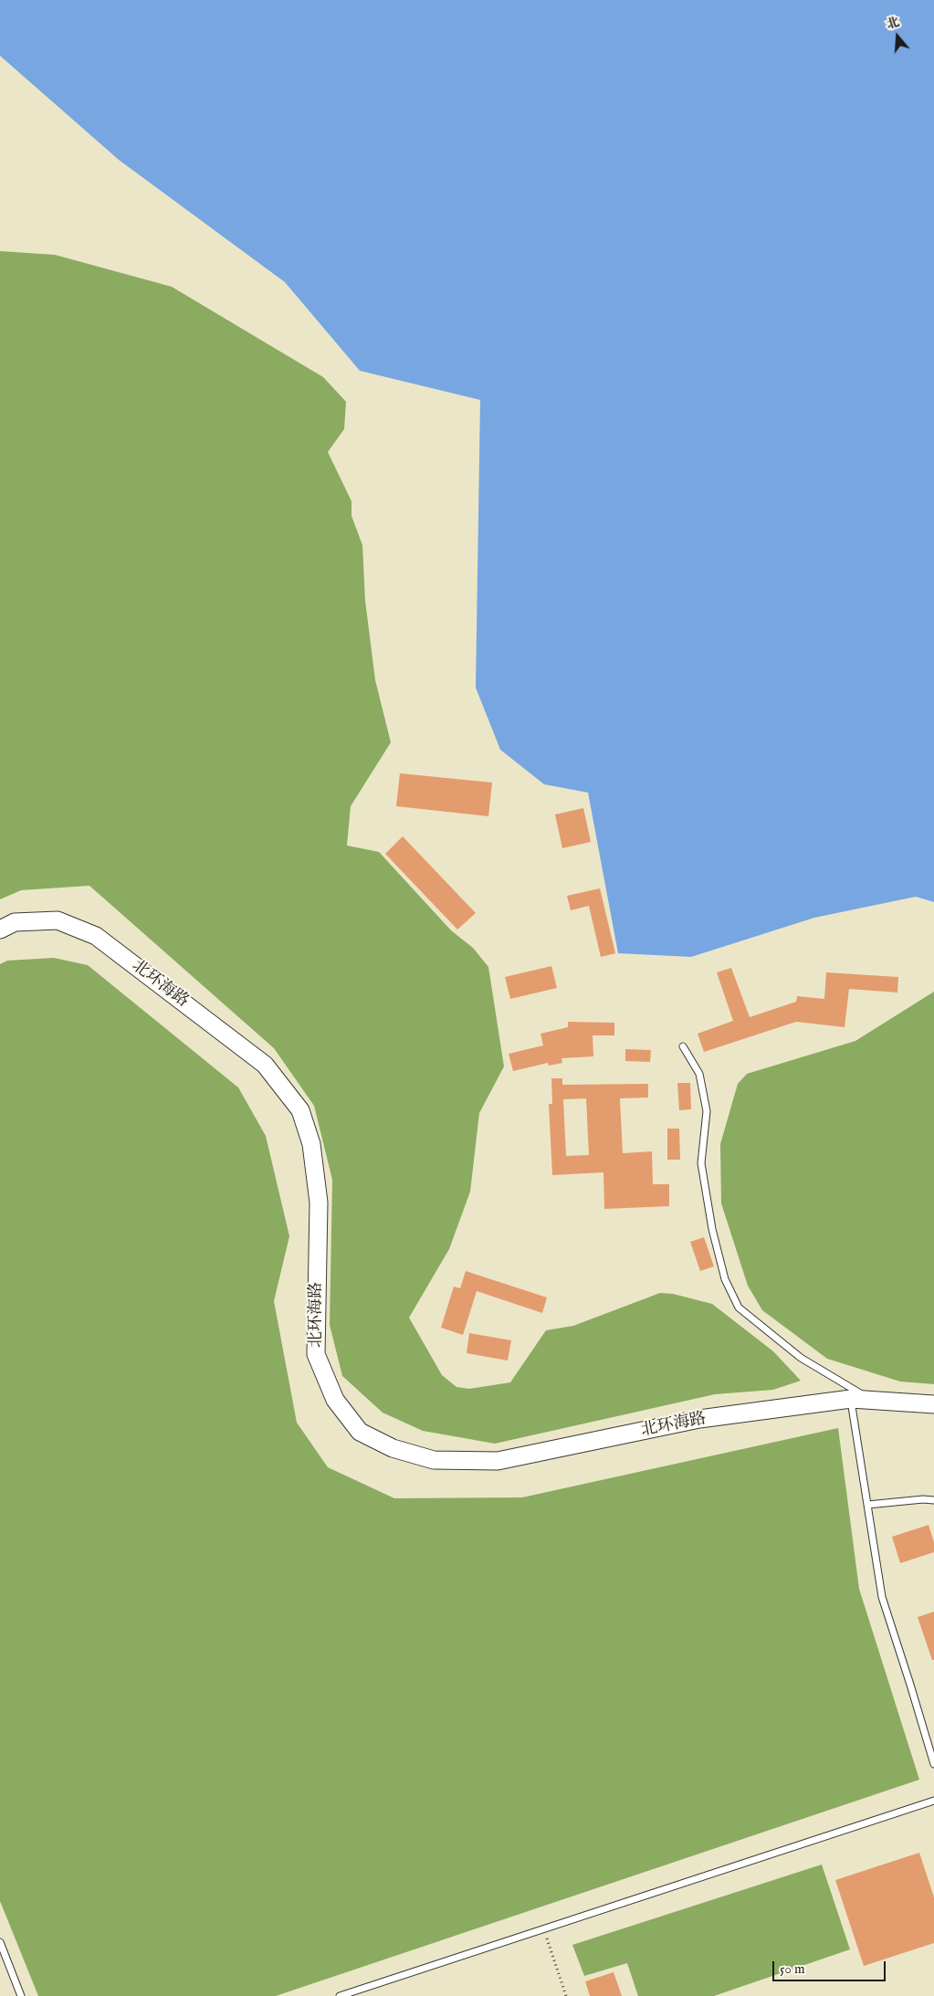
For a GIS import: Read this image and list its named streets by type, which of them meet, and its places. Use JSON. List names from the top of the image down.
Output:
{
  "streets": {
    "main road": ["北环海路"]
  },
  "scale_bar": "50 m",
  "north": "top"
}
